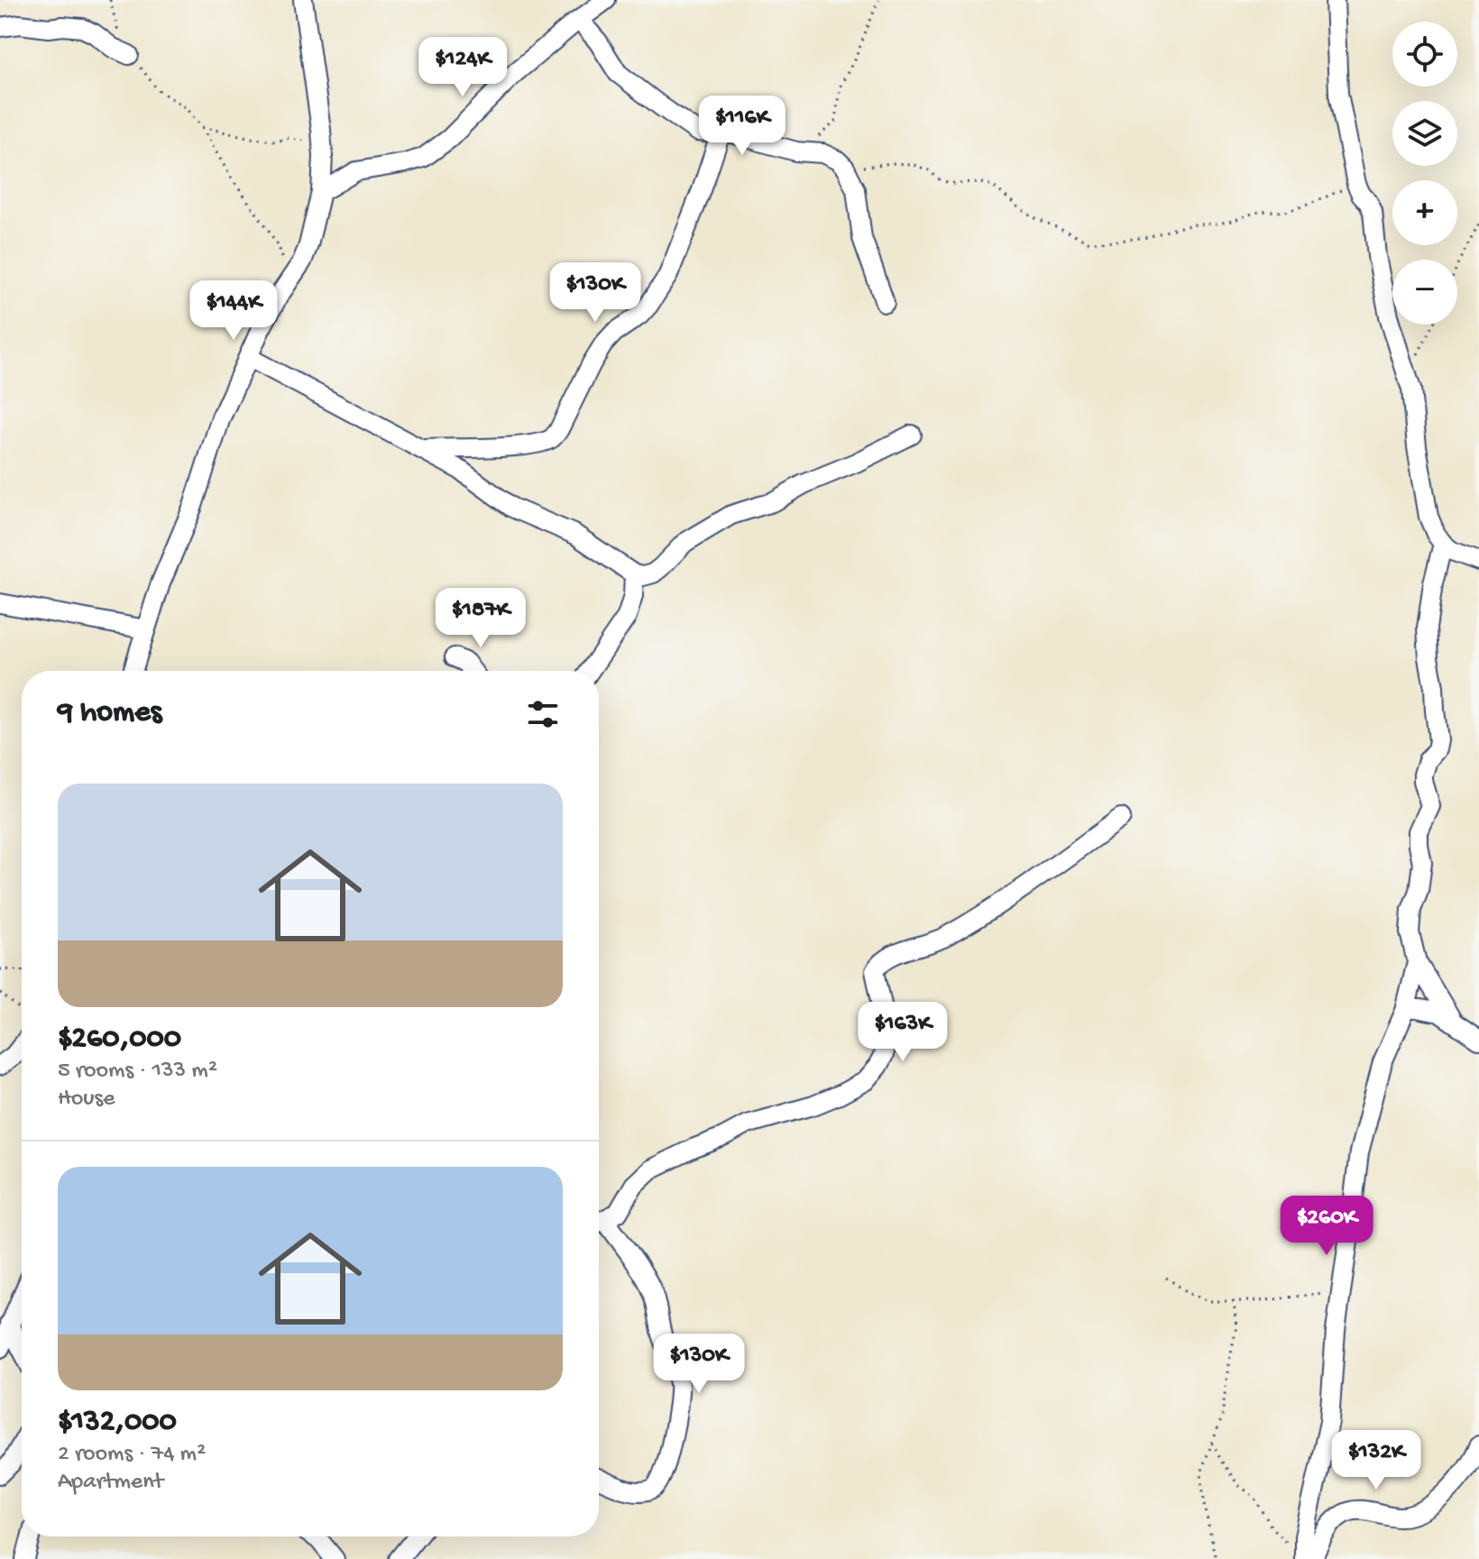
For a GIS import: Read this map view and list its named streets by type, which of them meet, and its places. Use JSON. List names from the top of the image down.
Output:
{
  "page": {
    "map_buttons": ["+", "−"],
    "price": [
      "$124K",
      "$116K",
      "$130K",
      "$144K",
      "$187K",
      "$163K",
      "$260K",
      "$130K",
      "$132K"
    ],
    "heading": "9 homes",
    "list": [
      {
        "name": "$260,000",
        "note": "5 rooms · 133 m² · House"
      },
      {
        "name": "$132,000",
        "note": "2 rooms · 74 m² · Apartment"
      }
    ]
  }
}
